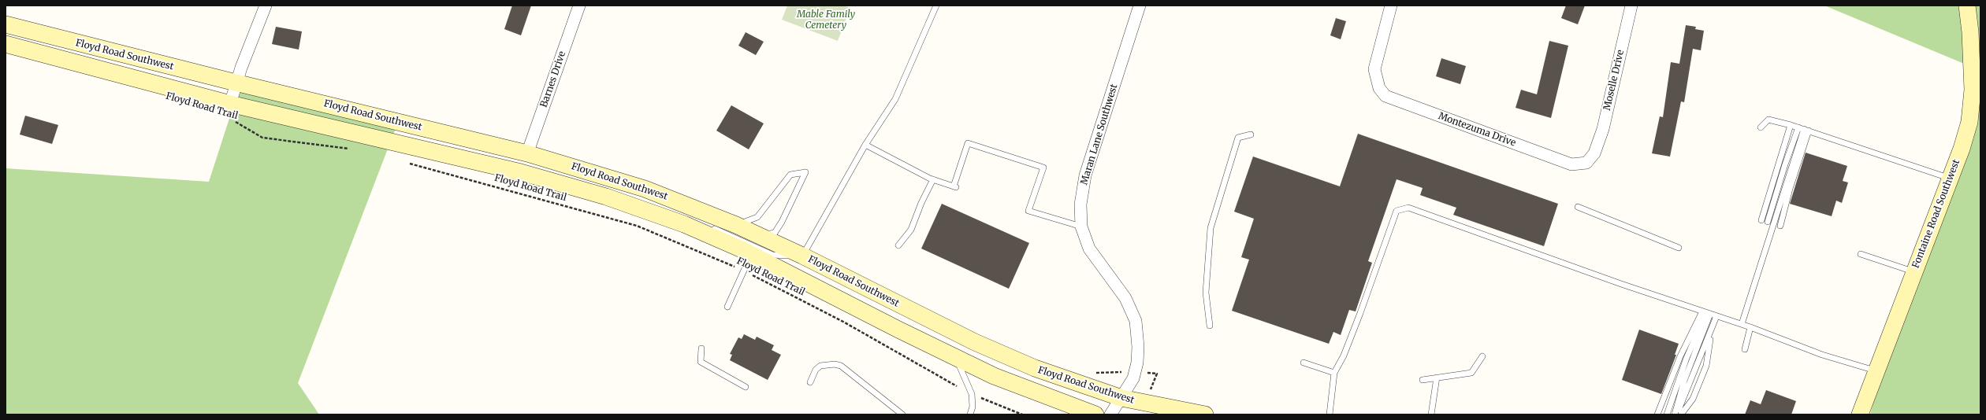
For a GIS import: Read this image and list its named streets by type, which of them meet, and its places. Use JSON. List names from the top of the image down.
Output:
{
  "streets": {
    "main road": ["Floyd Road Southwest", "Fontaine Road Southwest"],
    "street": [
      "Barnes Drive",
      "Moselle Drive",
      "Montezuma Drive",
      "Maran Lane Southwest"
    ],
    "path": ["Floyd Road Trail"]
  },
  "crossings": [
    ["Floyd Road Southwest", "Barnes Drive"],
    ["Floyd Road Southwest", "Maran Lane Southwest"],
    ["Moselle Drive", "Montezuma Drive"]
  ],
  "parks": ["Mable Family Cemetery"]
}
